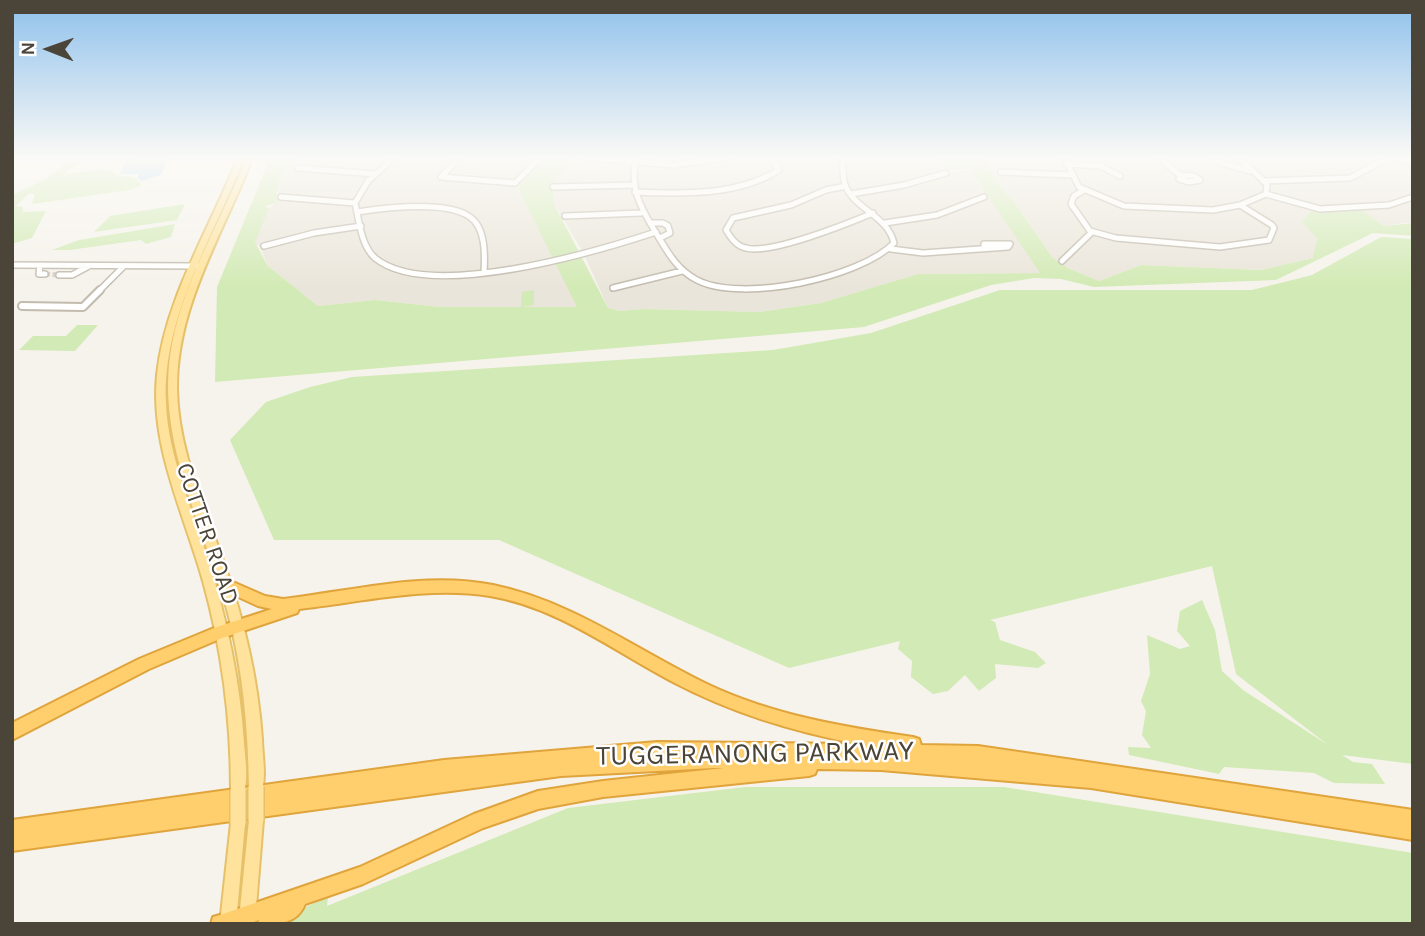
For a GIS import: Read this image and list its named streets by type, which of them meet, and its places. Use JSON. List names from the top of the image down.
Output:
{
  "streets": {
    "highway": ["TUGGERANONG PARKWAY"],
    "main road": ["COTTER ROAD"]
  },
  "north": "left"
}
